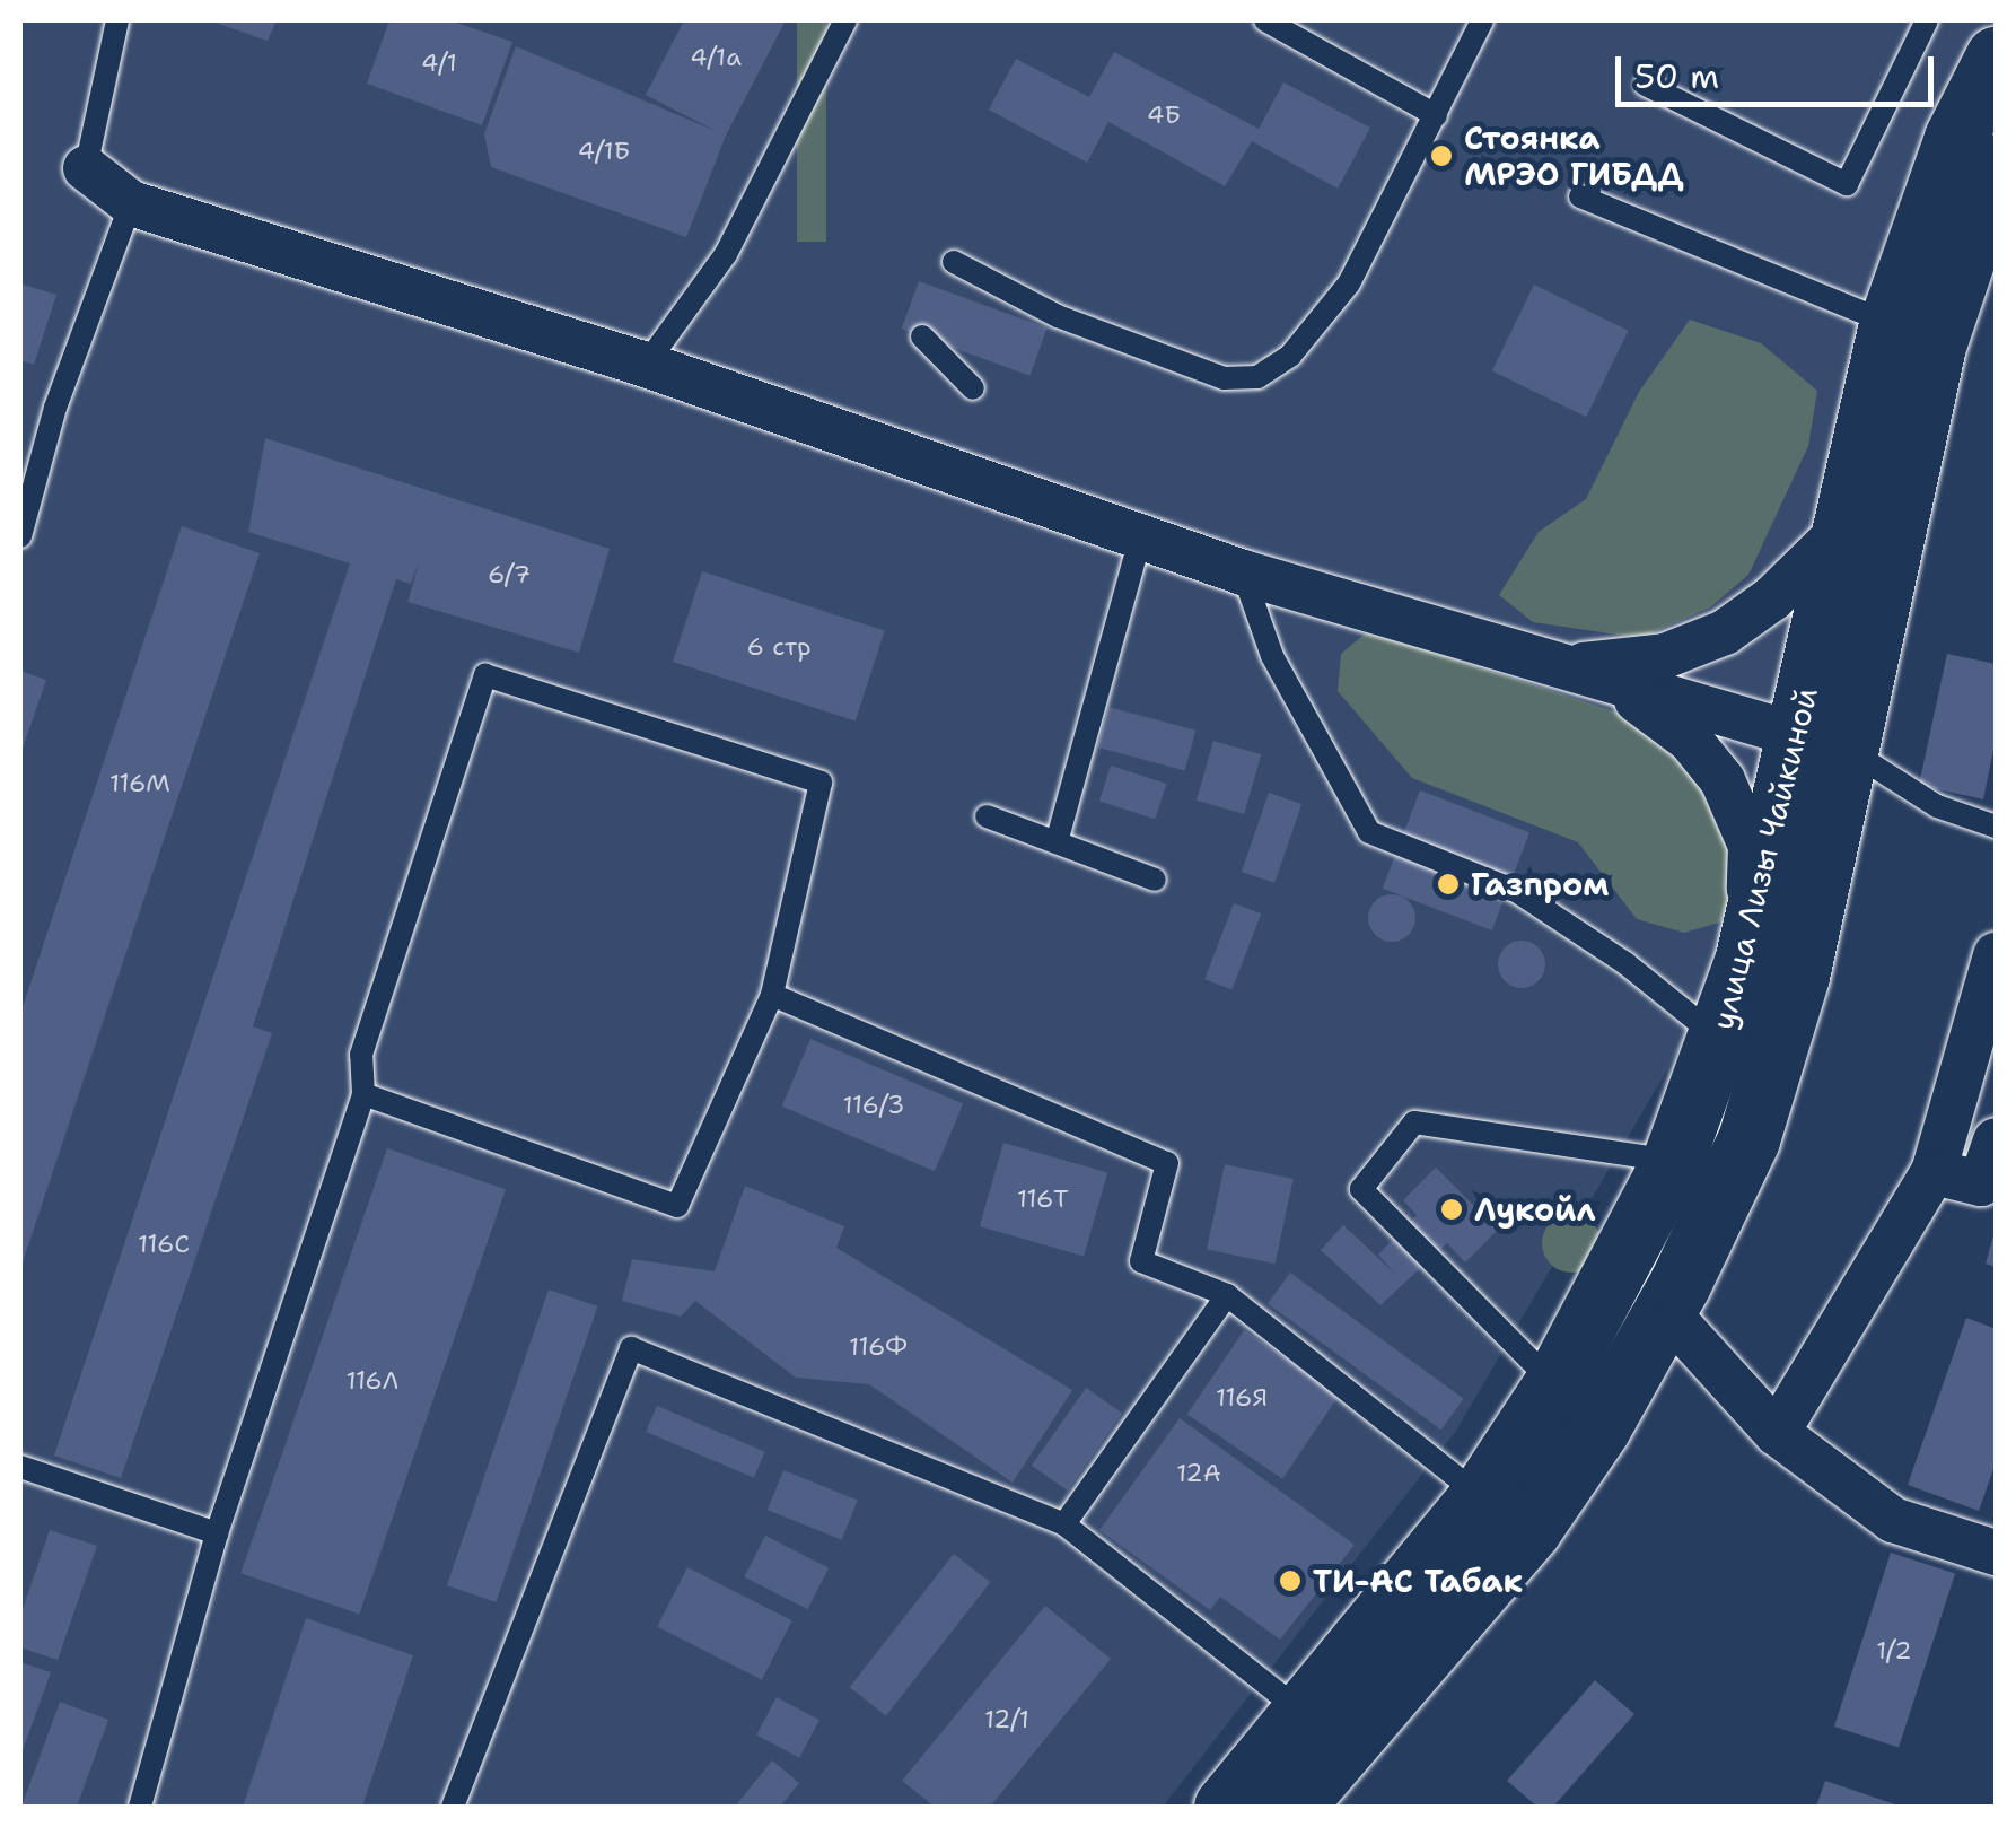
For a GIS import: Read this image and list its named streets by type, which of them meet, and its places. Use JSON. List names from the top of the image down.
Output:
{
  "streets": {
    "main road": ["улица Лизы Чайкиной"]
  },
  "places": [
    "Стоянка МРЭО ГИБДД",
    "Газпром",
    "Лукойл",
    "ТИ-АС Табак"
  ],
  "house_numbers": [
    "4/1а",
    "4/1",
    "4Б",
    "4/1Б",
    "6/7",
    "6 стр",
    "116М",
    "116/3",
    "116Т",
    "116С",
    "116Ф",
    "116Л",
    "116Я",
    "12А",
    "1/2",
    "12/1"
  ],
  "scale_bar": "50 m"
}
